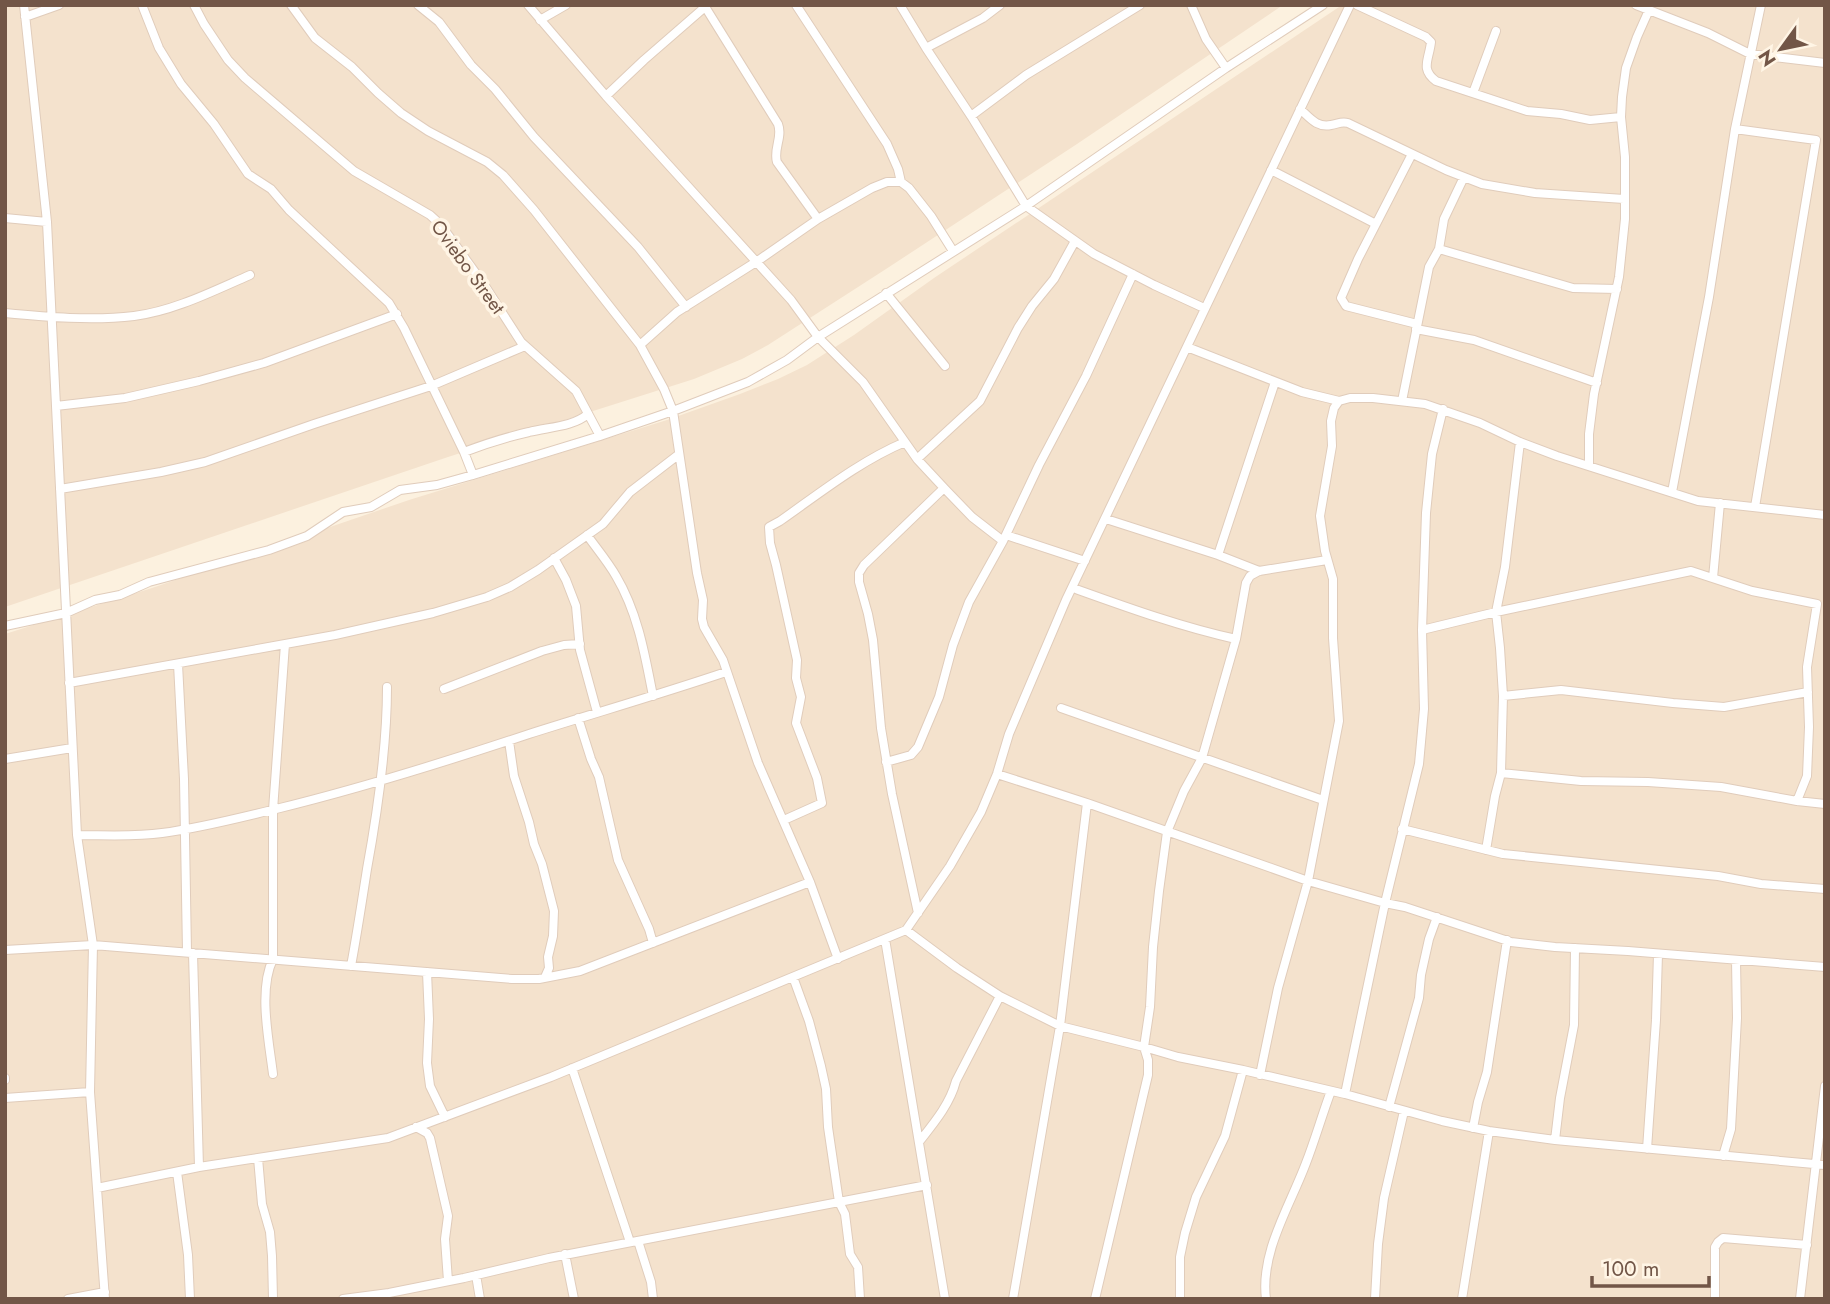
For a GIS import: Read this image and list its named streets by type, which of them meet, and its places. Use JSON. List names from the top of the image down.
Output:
{
  "streets": {
    "street": ["Oviebo Street"]
  },
  "scale_bar": "100 m",
  "north": "bottom left"
}
